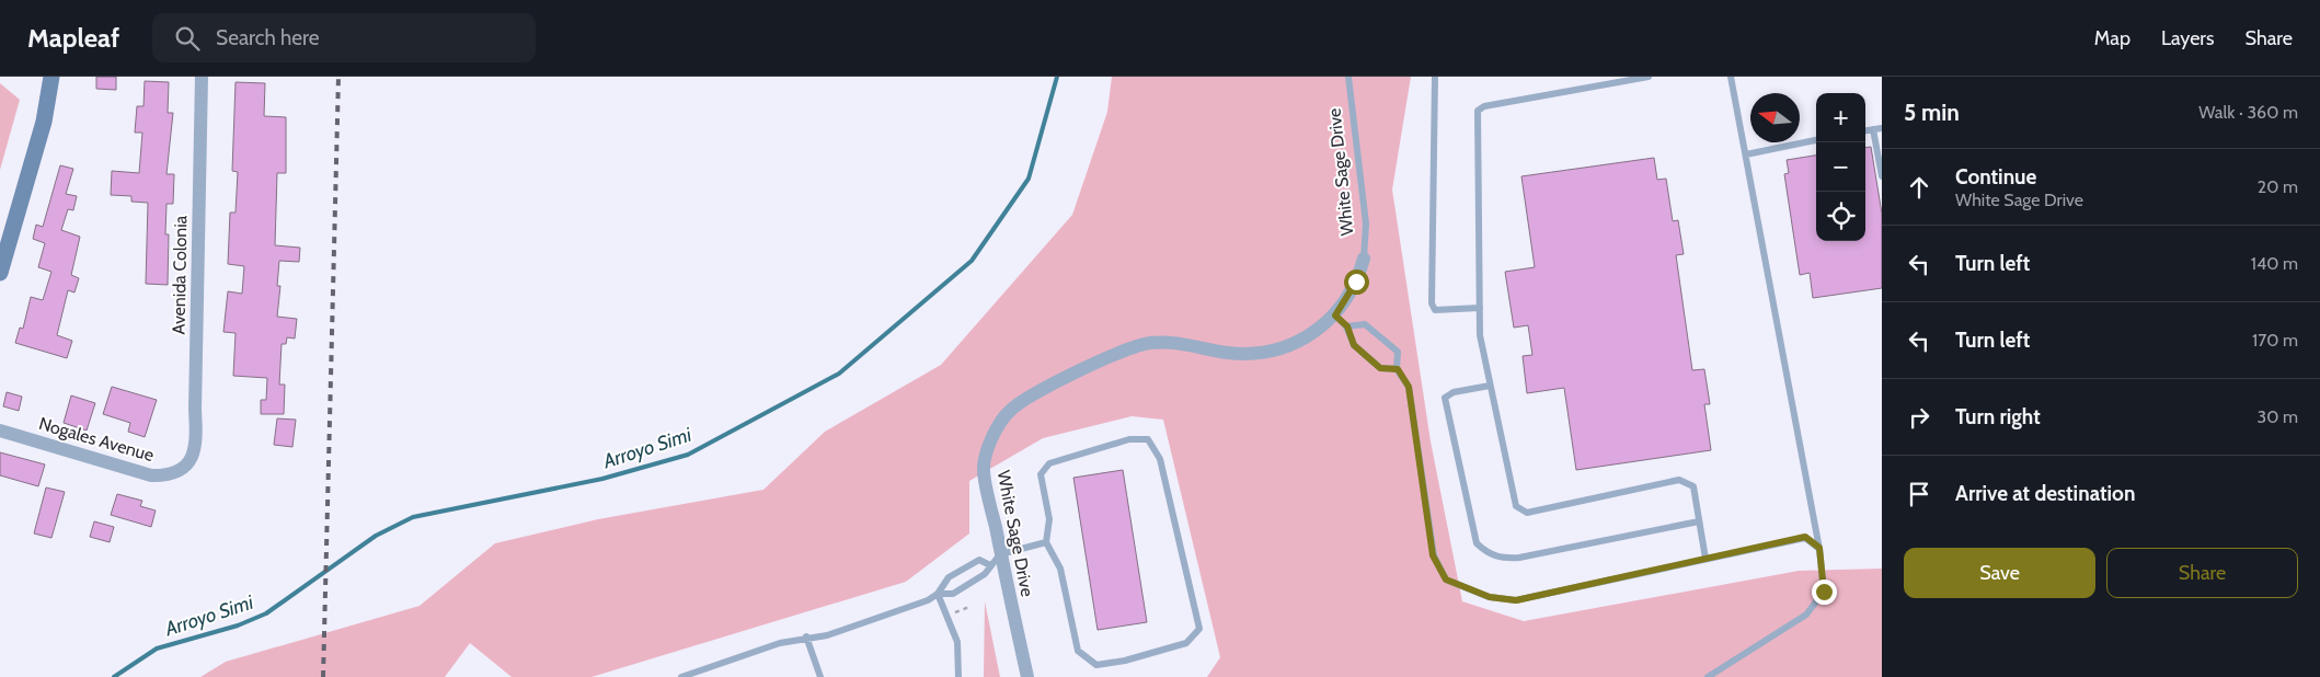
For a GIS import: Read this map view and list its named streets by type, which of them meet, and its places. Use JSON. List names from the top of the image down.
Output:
{
  "streets": {
    "street": ["White Sage Drive", "Avenida Colonia", "Nogales Avenue"]
  },
  "crossings": [
    ["Avenida Colonia", "Nogales Avenue"]
  ],
  "water": ["Arroyo Simi"],
  "north": "left",
  "page": {
    "header": "Mapleaf",
    "search": "Search here",
    "nav": ["Map", "Layers", "Share"],
    "heading": ["5 min", "Walk · 360 m"],
    "map_buttons": ["+", "−"],
    "list": [
      ["Continue", "White Sage Drive", "20 m"],
      ["Turn left", "140 m"],
      ["Turn left", "170 m"],
      ["Turn right", "30 m"],
      "Arrive at destination"
    ],
    "buttons": ["Save", "Share"]
  }
}
